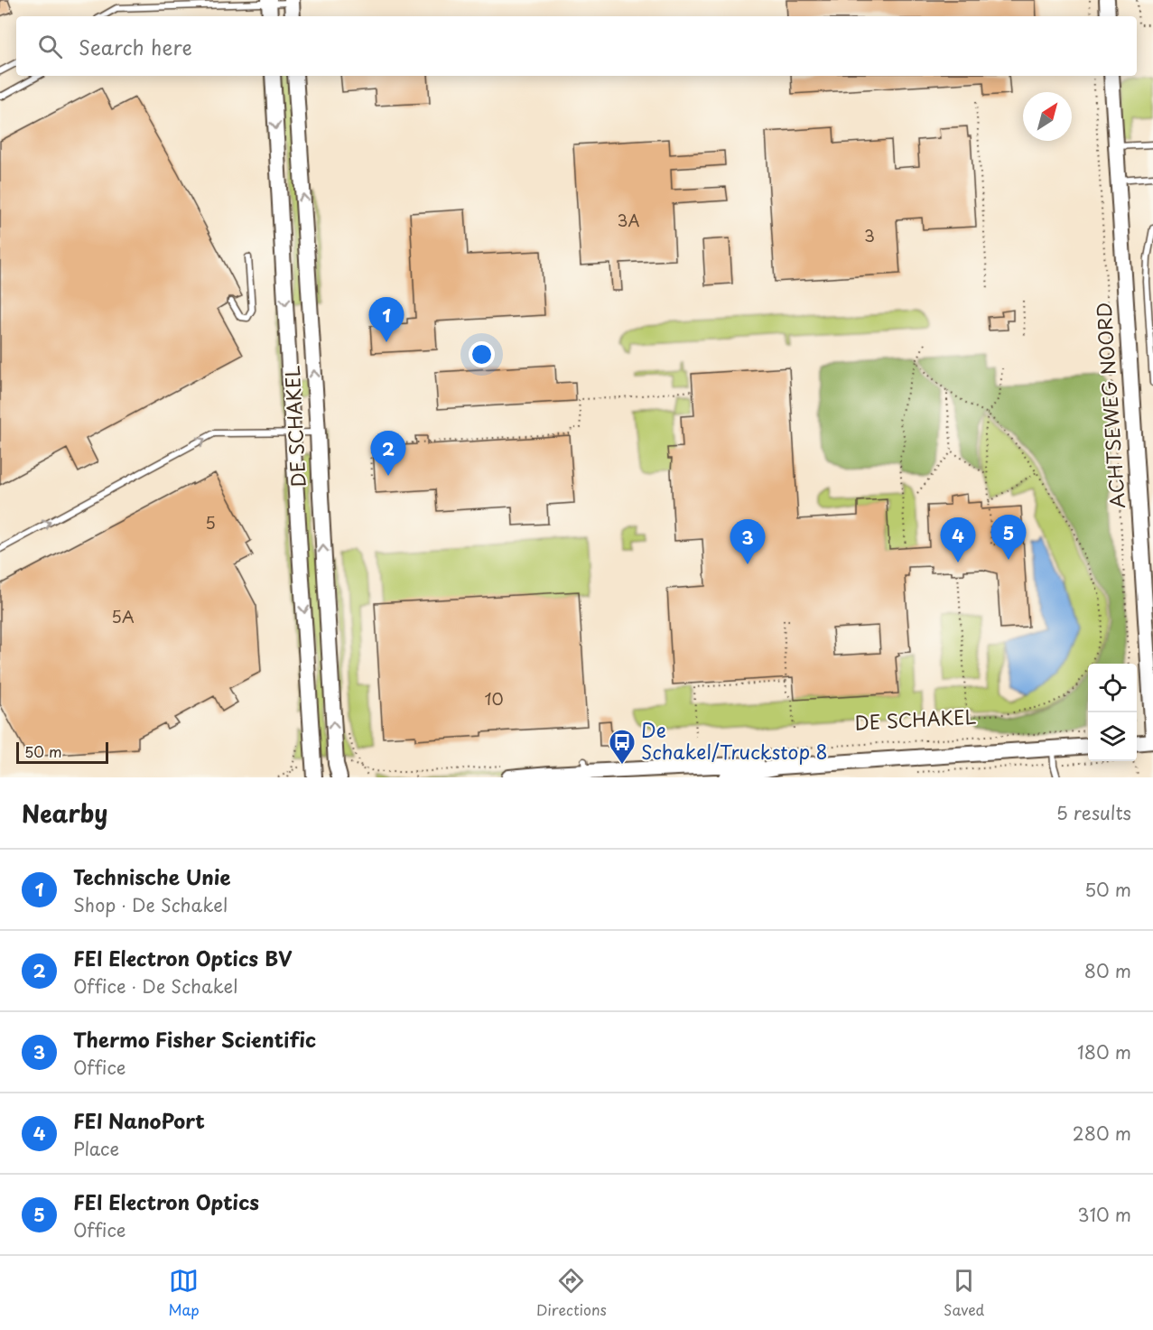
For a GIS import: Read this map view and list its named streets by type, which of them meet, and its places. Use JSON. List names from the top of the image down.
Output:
{
  "streets": {
    "street": ["ACHTSEWEG NOORD", "DE SCHAKEL"]
  },
  "places": {
    "bus stop": ["De Schakel/Truckstop 8"]
  },
  "house_numbers": [
    "3A",
    "3",
    "5",
    "5A",
    "10"
  ],
  "scale_bar": "50 m",
  "north": "top right",
  "page": {
    "search": "Search here",
    "pins": [
      "1",
      "2",
      "5",
      "4",
      "3"
    ],
    "scale": "50 m",
    "heading": ["Nearby", "5 results"],
    "list": [
      {
        "mark": "1",
        "name": "Technische Unie",
        "note": "Shop · De Schakel",
        "value": "50 m"
      },
      {
        "mark": "2",
        "name": "FEI Electron Optics BV",
        "note": "Office · De Schakel",
        "value": "80 m"
      },
      {
        "mark": "3",
        "name": "Thermo Fisher Scientific",
        "note": "Office",
        "value": "180 m"
      },
      {
        "mark": "4",
        "name": "FEI NanoPort",
        "note": "Place",
        "value": "280 m"
      },
      {
        "mark": "5",
        "name": "FEI Electron Optics",
        "note": "Office",
        "value": "310 m"
      }
    ],
    "nav": ["Map", "Directions", "Saved"]
  }
}
